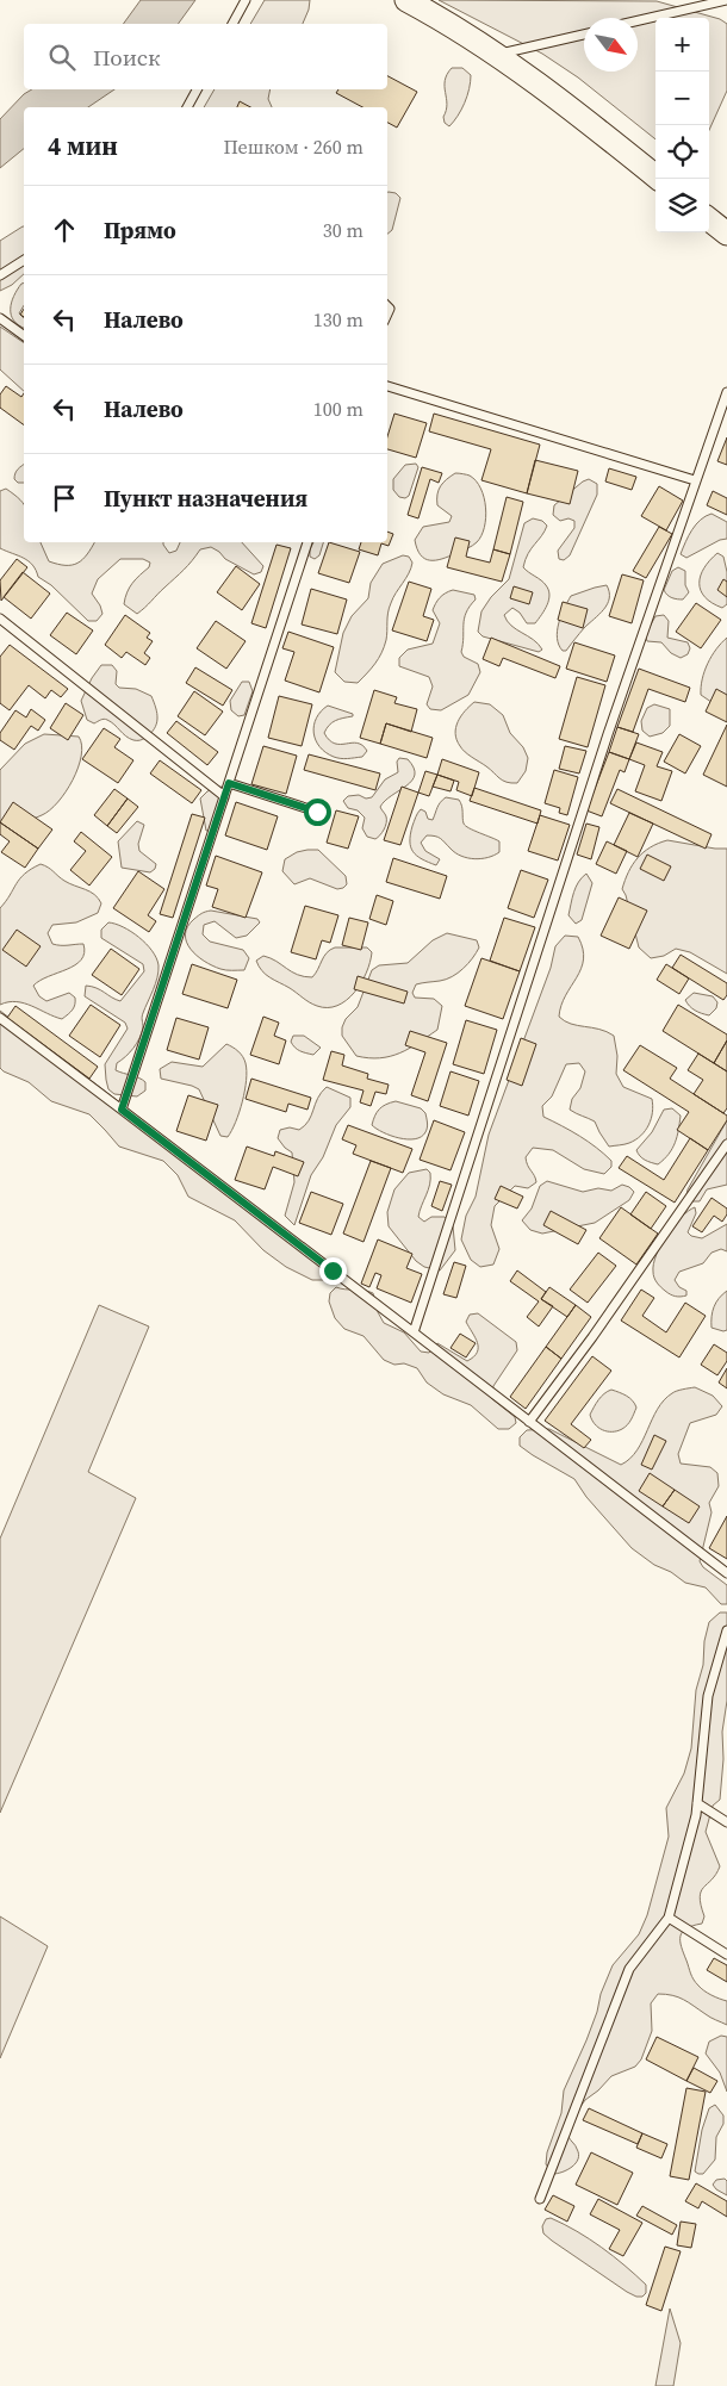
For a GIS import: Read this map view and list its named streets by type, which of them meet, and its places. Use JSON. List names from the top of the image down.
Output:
{
  "north": "bottom right",
  "page": {
    "map_buttons": ["+", "−"],
    "search": "Поиск",
    "heading": ["4 мин", "Пешком · 260 m"],
    "list": [
      ["Прямо", "30 m"],
      ["Налево", "130 m"],
      ["Налево", "100 m"],
      "Пункт назначения"
    ]
  }
}
